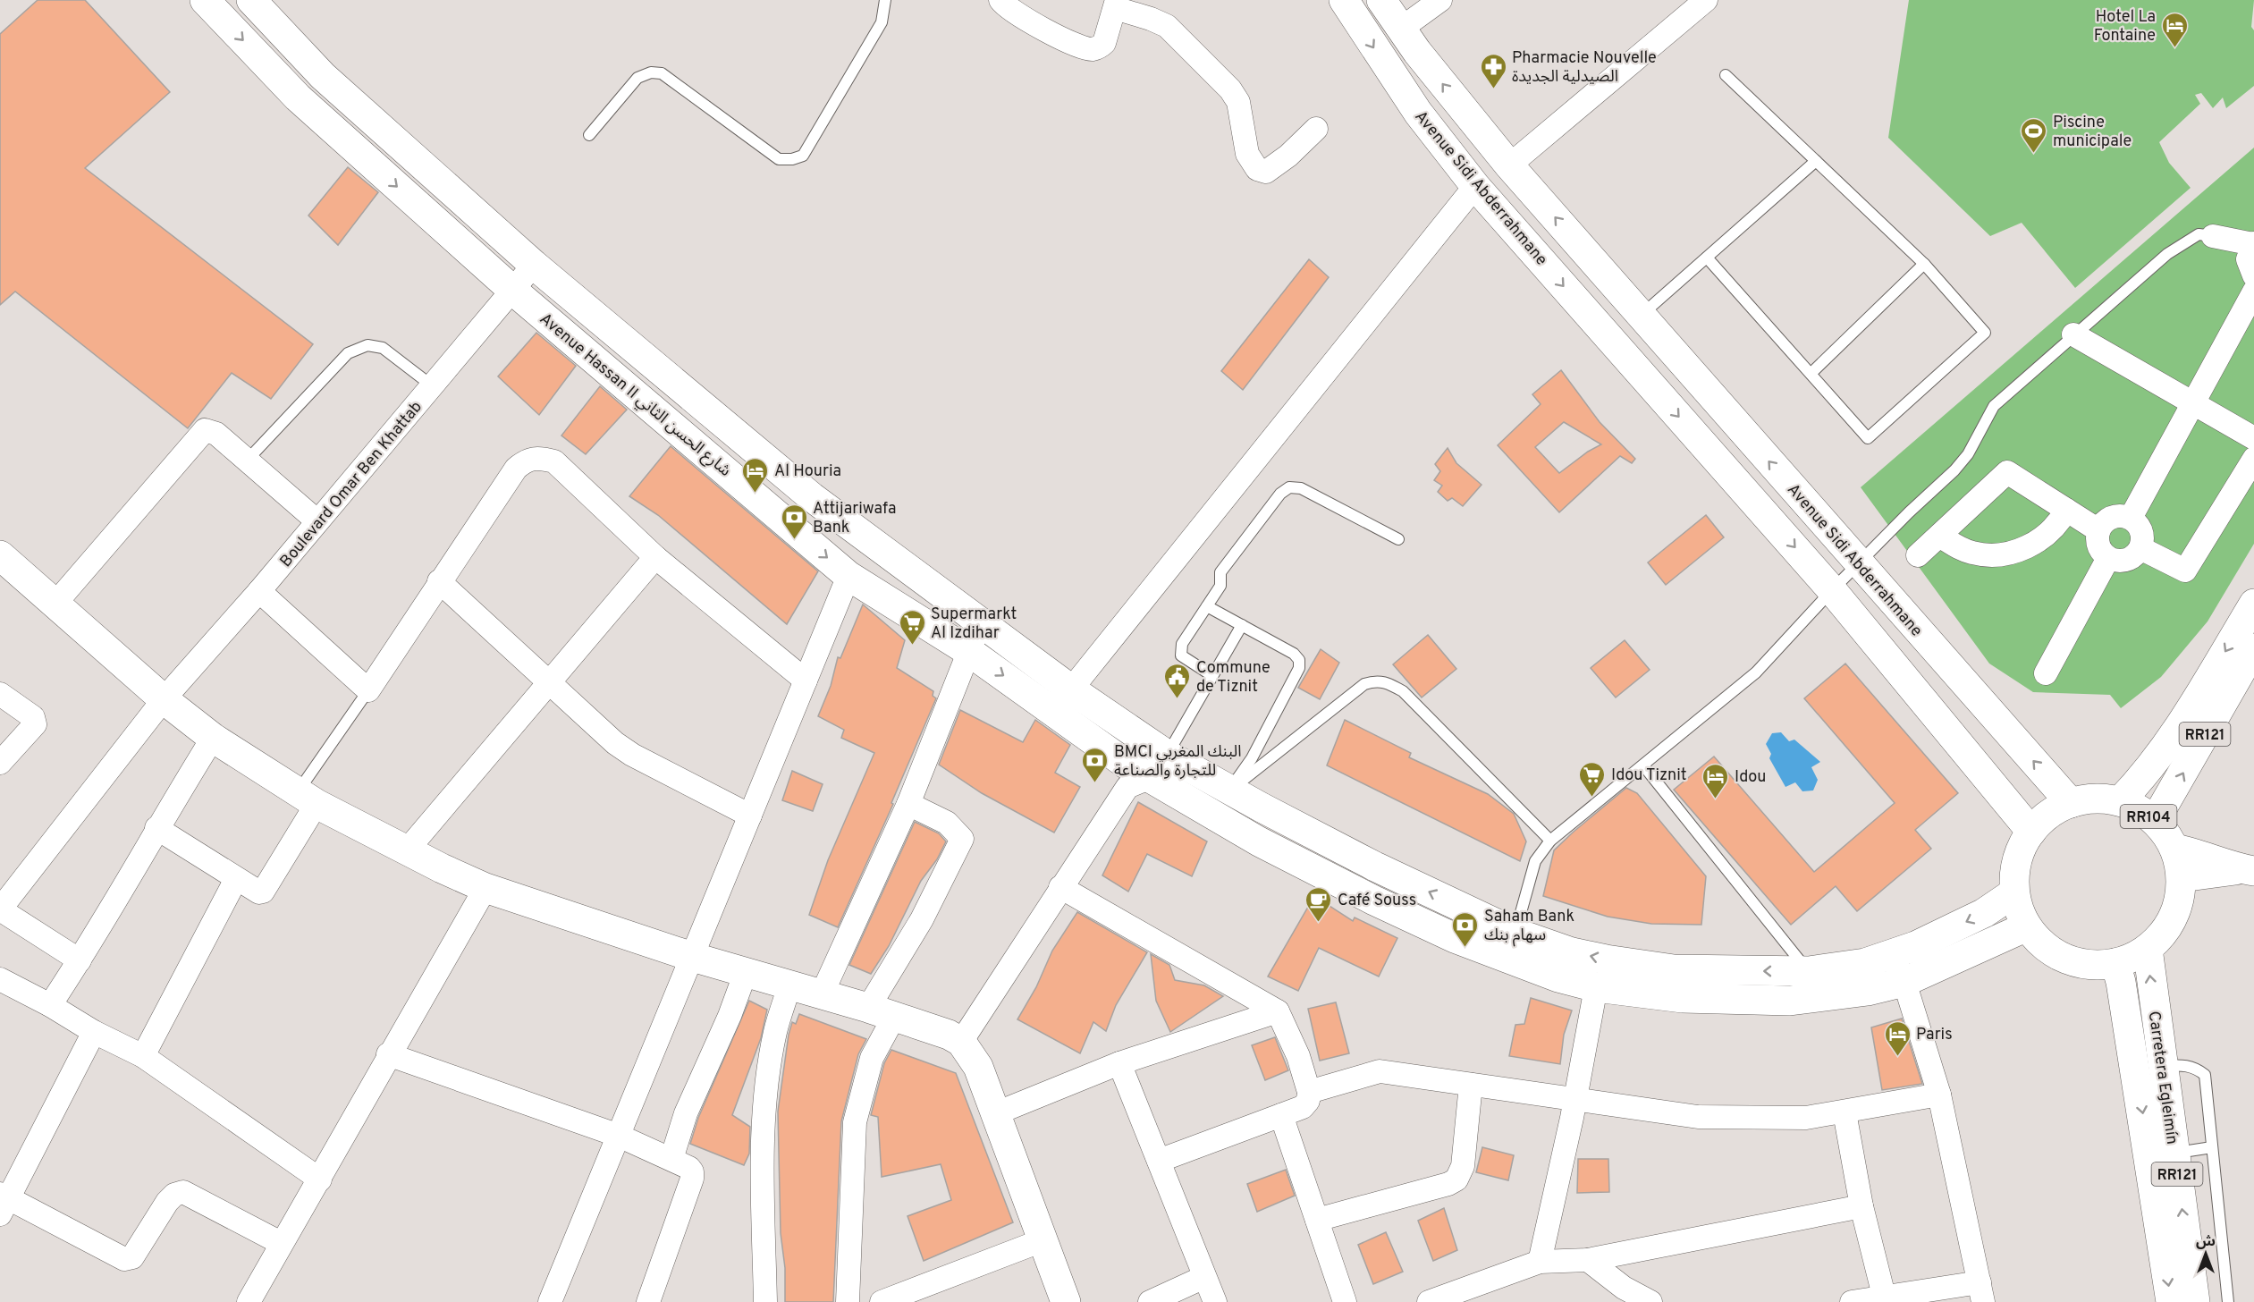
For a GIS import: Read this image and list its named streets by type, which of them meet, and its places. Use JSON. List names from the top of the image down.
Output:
{
  "streets": {
    "main road": [
      "Avenue Sidi Abderrahmane",
      "Avenue Hassan II شارع الحسن الثاني",
      "RR121",
      "RR104",
      "Carretera Egleimín"
    ],
    "street": ["Boulevard Omar Ben Khattab"]
  },
  "crossings": [
    ["Avenue Sidi Abderrahmane", "Avenue Hassan II شارع الحسن الثاني"],
    ["Avenue Sidi Abderrahmane", "RR121"],
    ["Avenue Sidi Abderrahmane", "RR104"],
    ["Avenue Sidi Abderrahmane", "Carretera Egleimín"],
    ["Avenue Hassan II شارع الحسن الثاني", "Boulevard Omar Ben Khattab"],
    ["Avenue Hassan II شارع الحسن الثاني", "RR121"],
    ["Avenue Hassan II شارع الحسن الثاني", "RR104"],
    ["Avenue Hassan II شارع الحسن الثاني", "Carretera Egleimín"],
    ["RR121", "RR104"],
    ["RR121", "Carretera Egleimín"],
    ["RR104", "Carretera Egleimín"]
  ],
  "places": {
    "hotel": [
      "Hotel La Fontaine",
      "Al Houria",
      "Idou",
      "Paris"
    ],
    "pharmacy": ["Pharmacie Nouvelle الصيدلية الجديدة"],
    "sports": ["Piscine municipale"],
    "bank": ["Attijariwafa Bank", "BMCI البنك المغربي للتجارة والصناعة", "Saham Bank سهام بنك"],
    "supermarket": ["Supermarkt Al Izdihar", "Idou Tiznit"],
    "public building": ["Commune de Tiznit"],
    "cafe": ["Café Souss"]
  },
  "north": "top"
}
